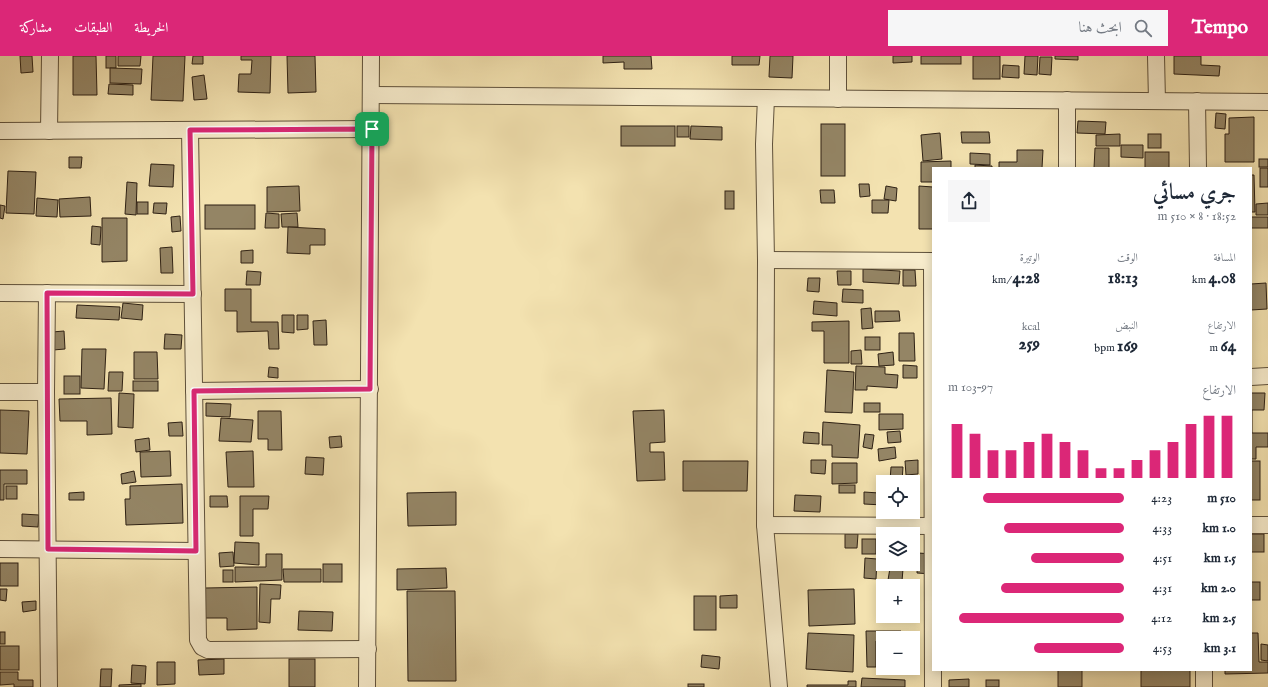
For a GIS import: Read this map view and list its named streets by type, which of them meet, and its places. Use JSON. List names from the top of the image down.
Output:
{
  "page": {
    "header": "Tempo",
    "search": "ابحث هنا",
    "nav": ["الخريطة", "الطبقات", "مشاركة"],
    "heading": ["جري مسائي", "18:52 · 8 × 510 m"],
    "stats": [
      ["المسافة", "4.08 km"],
      ["الوقت", "18:13"],
      ["الوتيرة", "4:28 /km"],
      ["الارتفاع", "64 m"],
      ["النبض", "169 bpm"],
      ["kcal", "259"]
    ],
    "chart": ["الارتفاع", "97–103 m"],
    "map_buttons": ["+", "−"],
    "list": [
      {
        "name": "510 m",
        "note": "4:23"
      },
      {
        "name": "1.0 km",
        "note": "4:33"
      },
      {
        "name": "1.5 km",
        "note": "4:51"
      },
      {
        "name": "2.0 km",
        "note": "4:31"
      },
      {
        "name": "2.5 km",
        "note": "4:12"
      },
      {
        "name": "3.1 km",
        "note": "4:53"
      }
    ]
  }
}
